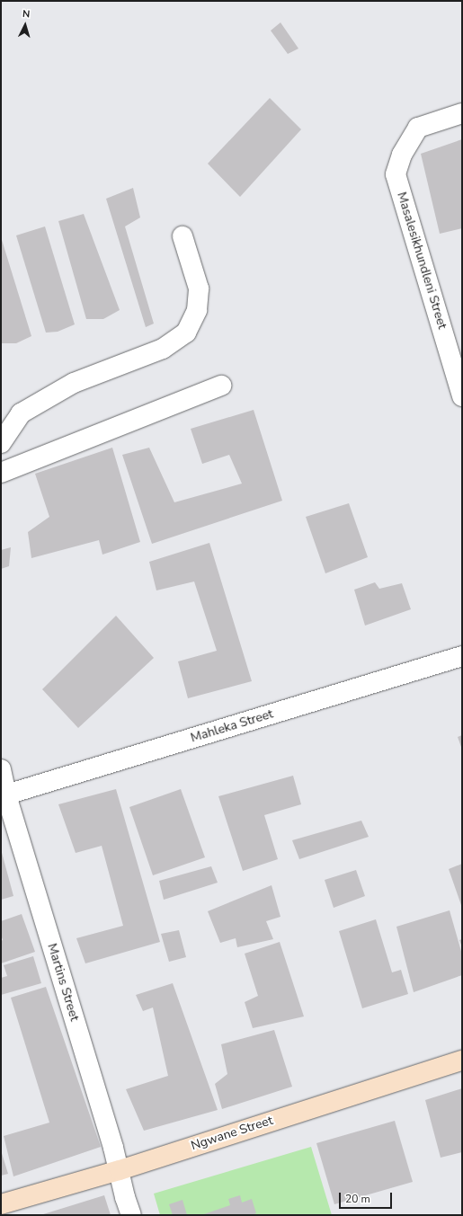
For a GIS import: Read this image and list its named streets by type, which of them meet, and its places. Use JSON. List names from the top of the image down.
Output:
{
  "streets": {
    "main road": ["Ngwane Street"],
    "street": ["Masalesikhundleni Street", "Mahleka Street", "Martins Street"]
  },
  "crossings": [
    ["Mahleka Street", "Martins Street"],
    ["Martins Street", "Ngwane Street"]
  ],
  "scale_bar": "20 m",
  "north": "top"
}
